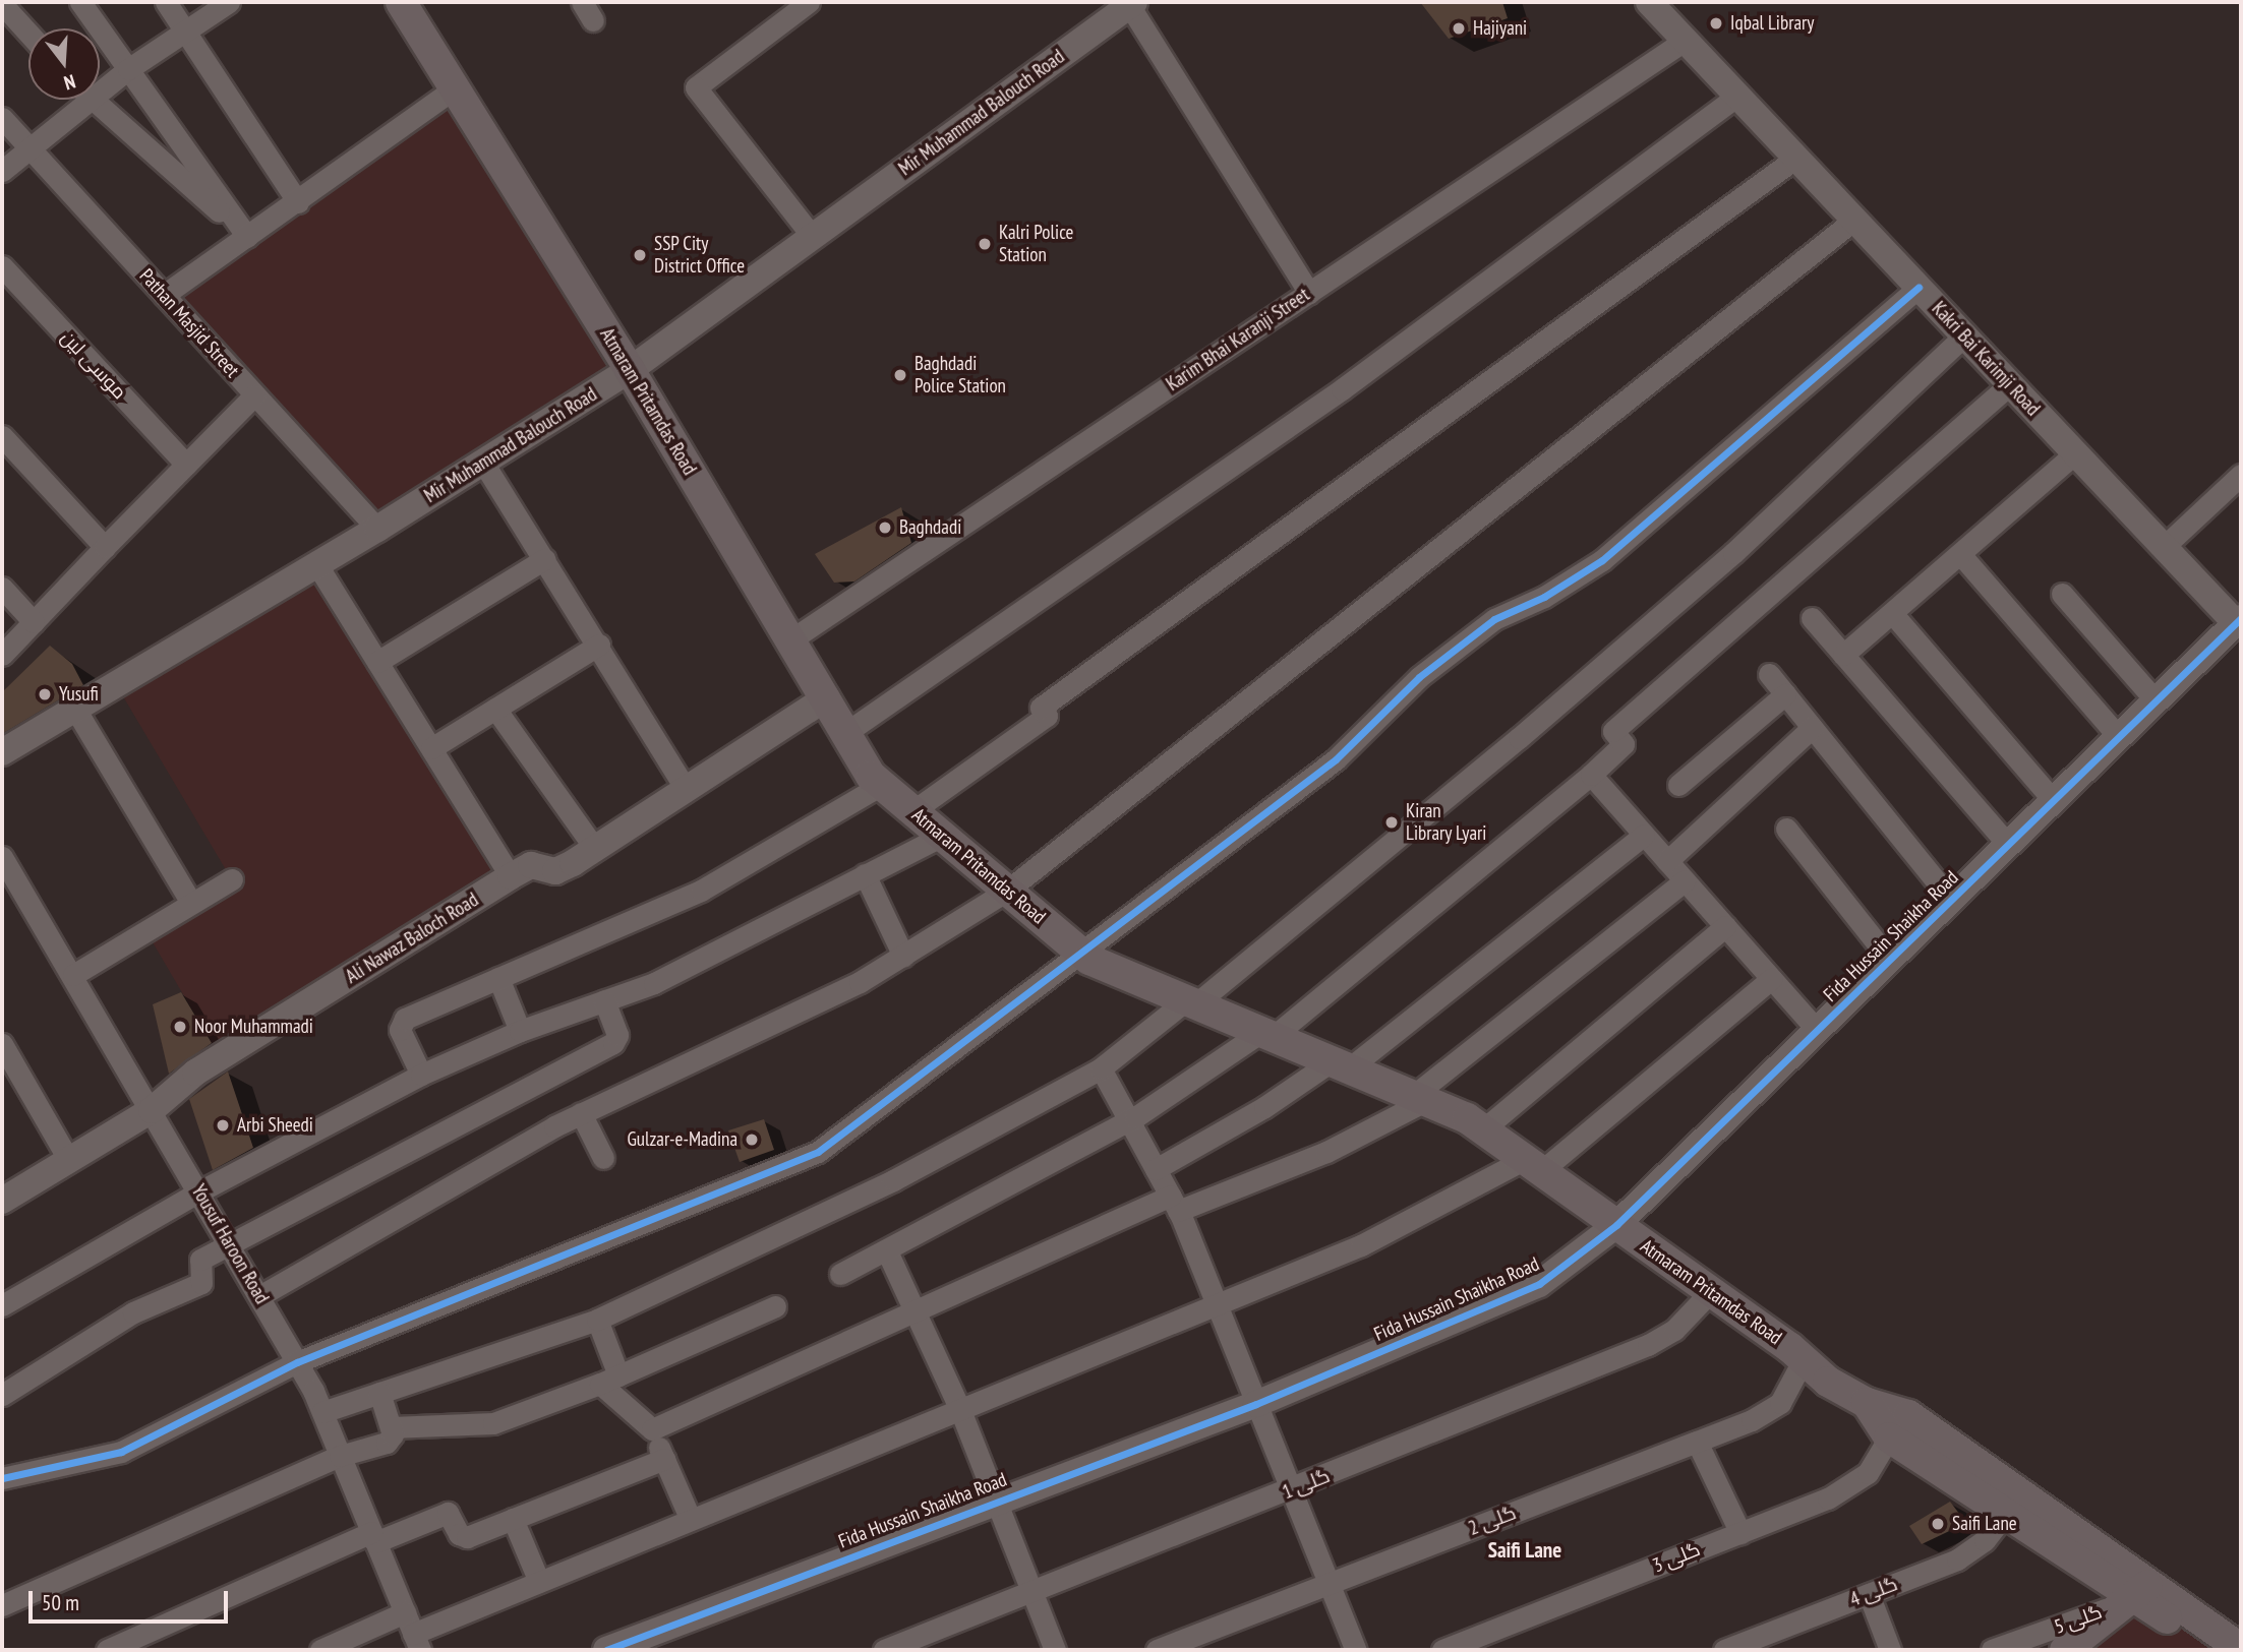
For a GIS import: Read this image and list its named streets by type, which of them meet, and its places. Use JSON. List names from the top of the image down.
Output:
{
  "streets": {
    "main road": ["Atmaram Pritamdas Road"],
    "street": [
      "Mir Muhammad Balouch Road",
      "Pathan Masjid Street",
      "Karim Bhai Karanji Street",
      "Kakri Bai Karimji Road",
      "موسی لین",
      "Fida Hussain Shaikha Road",
      "Ali Nawaz Baloch Road",
      "Yousuf Haroon Road",
      "گلی 1",
      "گلی 2",
      "گلی 3",
      "گلی 4",
      "گلی 5"
    ]
  },
  "crossings": [
    ["Mir Muhammad Balouch Road", "Pathan Masjid Street"],
    ["Mir Muhammad Balouch Road", "Atmaram Pritamdas Road"],
    ["Karim Bhai Karanji Street", "Kakri Bai Karimji Road"],
    ["Karim Bhai Karanji Street", "Atmaram Pritamdas Road"],
    ["Kakri Bai Karimji Road", "Fida Hussain Shaikha Road"],
    ["Atmaram Pritamdas Road", "Fida Hussain Shaikha Road"],
    ["Atmaram Pritamdas Road", "Ali Nawaz Baloch Road"],
    ["Atmaram Pritamdas Road", "گلی 1"],
    ["Atmaram Pritamdas Road", "گلی 2"],
    ["Atmaram Pritamdas Road", "گلی 3"],
    ["Atmaram Pritamdas Road", "گلی 4"],
    ["Atmaram Pritamdas Road", "گلی 5"],
    ["Ali Nawaz Baloch Road", "Yousuf Haroon Road"]
  ],
  "districts": ["Saifi Lane"],
  "places": [
    "Iqbal Library",
    "Hajiyani",
    "Kalri Police Station",
    "SSP City District Office",
    "Baghdadi Police Station",
    "Baghdadi",
    "Yusufi",
    "Kiran Library Lyari",
    "Noor Muhammadi",
    "Arbi Sheedi",
    "Gulzar-e-Madina",
    "Saifi Lane"
  ],
  "scale_bar": "50 m",
  "north": "bottom"
}
